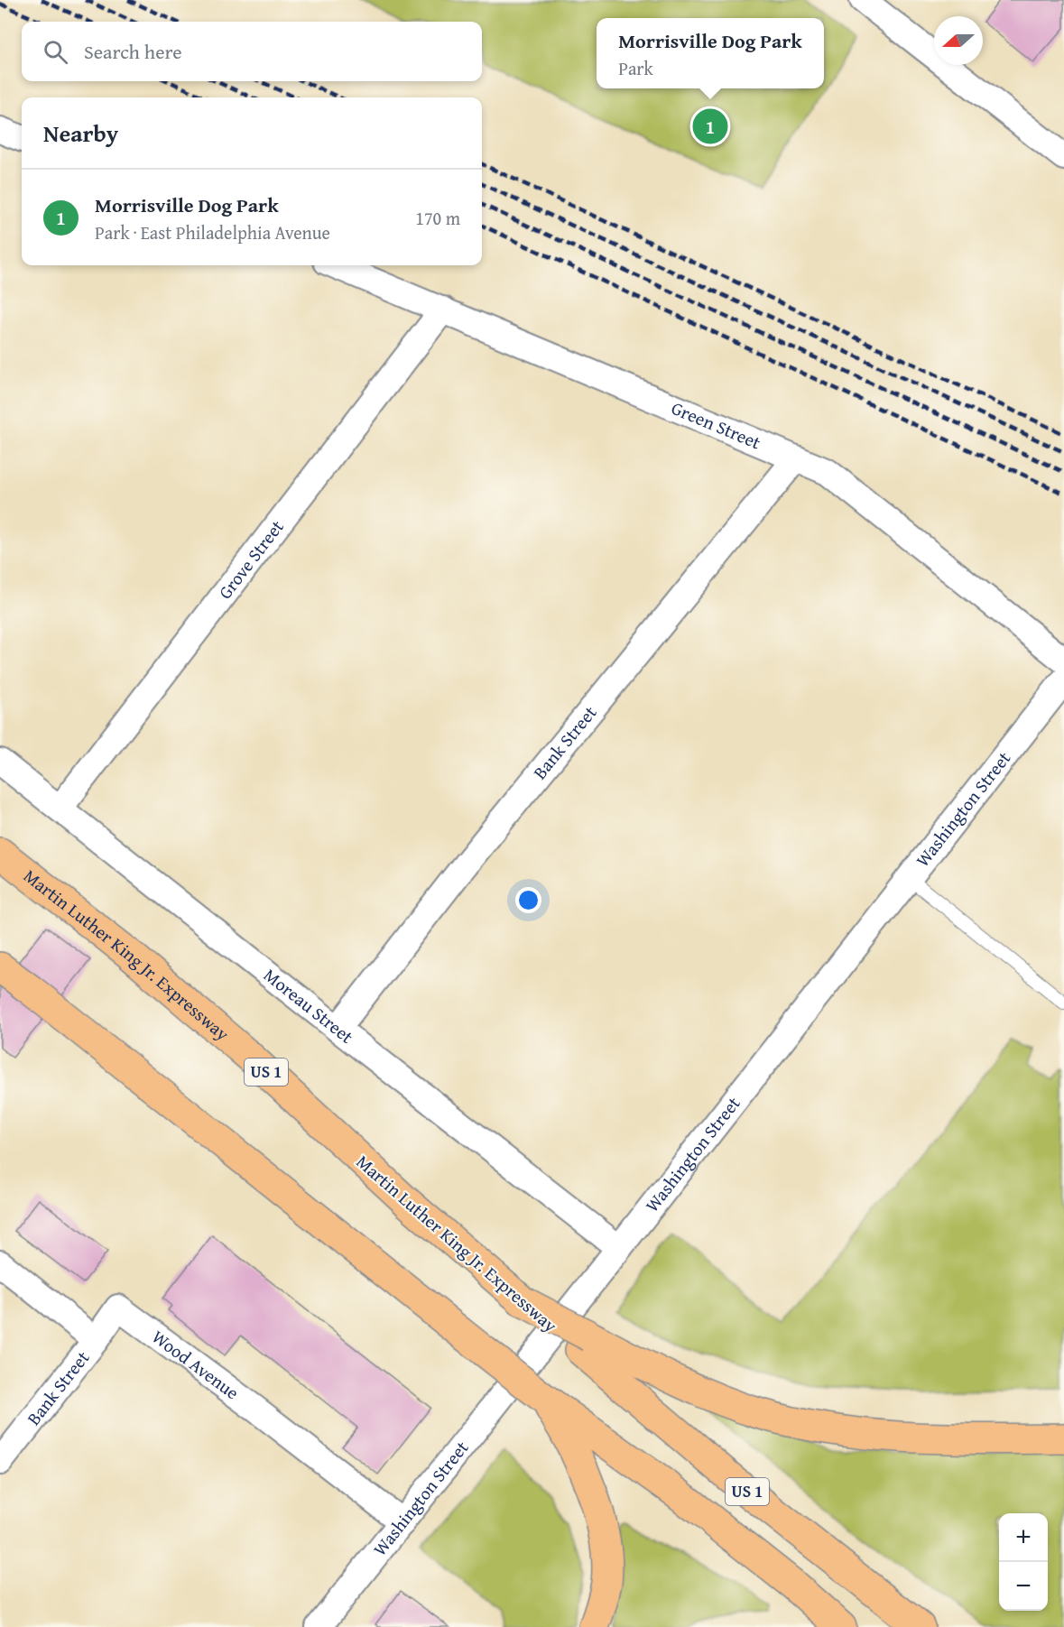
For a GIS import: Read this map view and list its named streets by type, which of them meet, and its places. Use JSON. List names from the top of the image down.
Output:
{
  "streets": {
    "highway": ["Martin Luther King Jr. Expressway", "US 1"],
    "street": [
      "Green Street",
      "Grove Street",
      "Bank Street",
      "Washington Street",
      "Moreau Street",
      "Wood Avenue"
    ]
  },
  "crossings": [
    ["Green Street", "Grove Street"],
    ["Green Street", "Bank Street"],
    ["Grove Street", "Moreau Street"],
    ["Bank Street", "Moreau Street"],
    ["Bank Street", "Wood Avenue"],
    ["Washington Street", "Moreau Street"],
    ["Washington Street", "Wood Avenue"],
    ["Martin Luther King Jr. Expressway", "US 1"]
  ],
  "north": "left",
  "page": {
    "popup": ["Morrisville Dog Park", "Park"],
    "search": "Search here",
    "heading": "Nearby",
    "pins": "1",
    "list": [
      {
        "mark": "1",
        "name": "Morrisville Dog Park",
        "note": "Park · East Philadelphia Avenue",
        "value": "170 m"
      }
    ],
    "map_buttons": ["+", "−"]
  }
}
